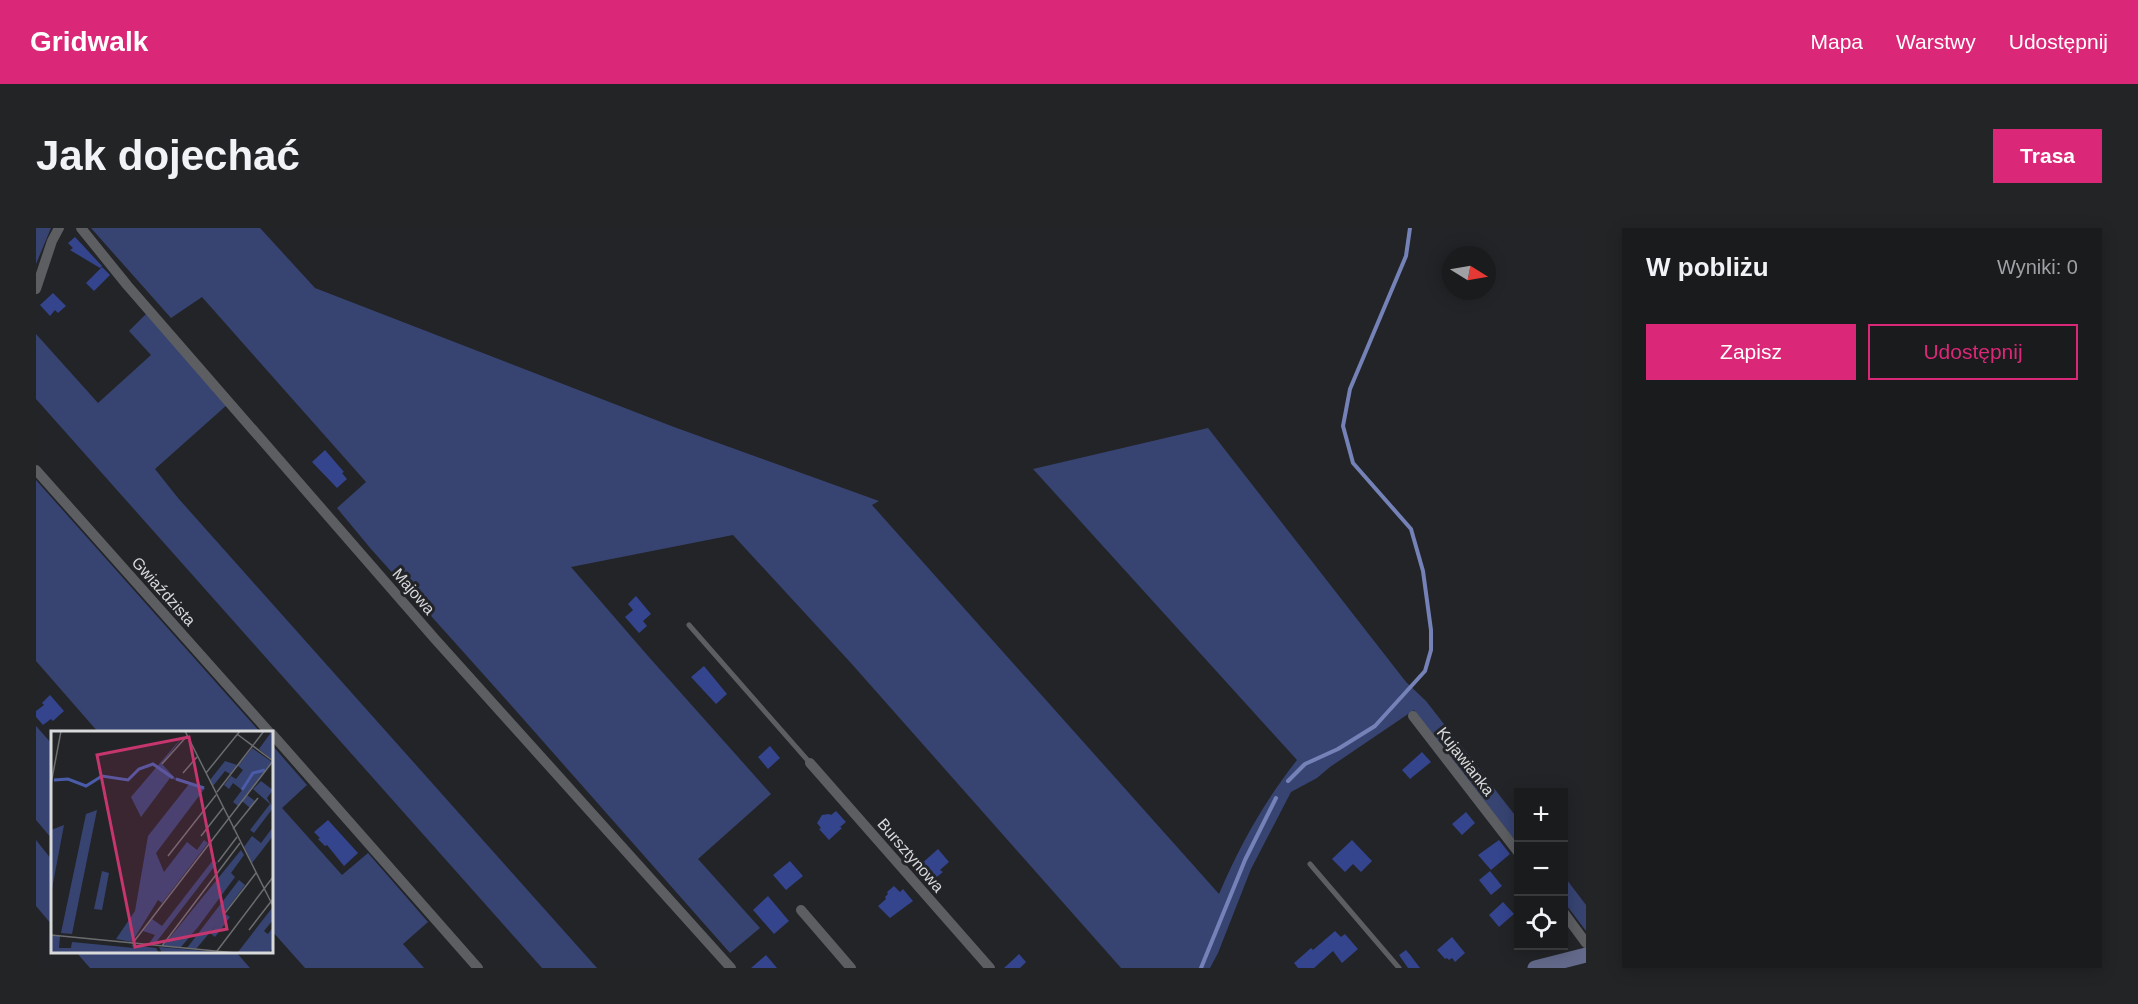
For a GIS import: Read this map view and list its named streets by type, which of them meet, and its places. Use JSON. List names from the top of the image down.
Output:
{
  "streets": {
    "street": [
      "Gwiaździsta",
      "Majowa",
      "Kujawianka",
      "Bursztynowa"
    ]
  },
  "north": "right",
  "page": {
    "header": "Gridwalk",
    "nav": ["Mapa", "Warstwy", "Udostępnij"],
    "buttons": [
      "Trasa",
      ["Zapisz", "Udostępnij"]
    ],
    "title": "Jak dojechać",
    "heading": ["W pobliżu", "Wyniki: 0"],
    "map_buttons": ["+", "−"]
  }
}
